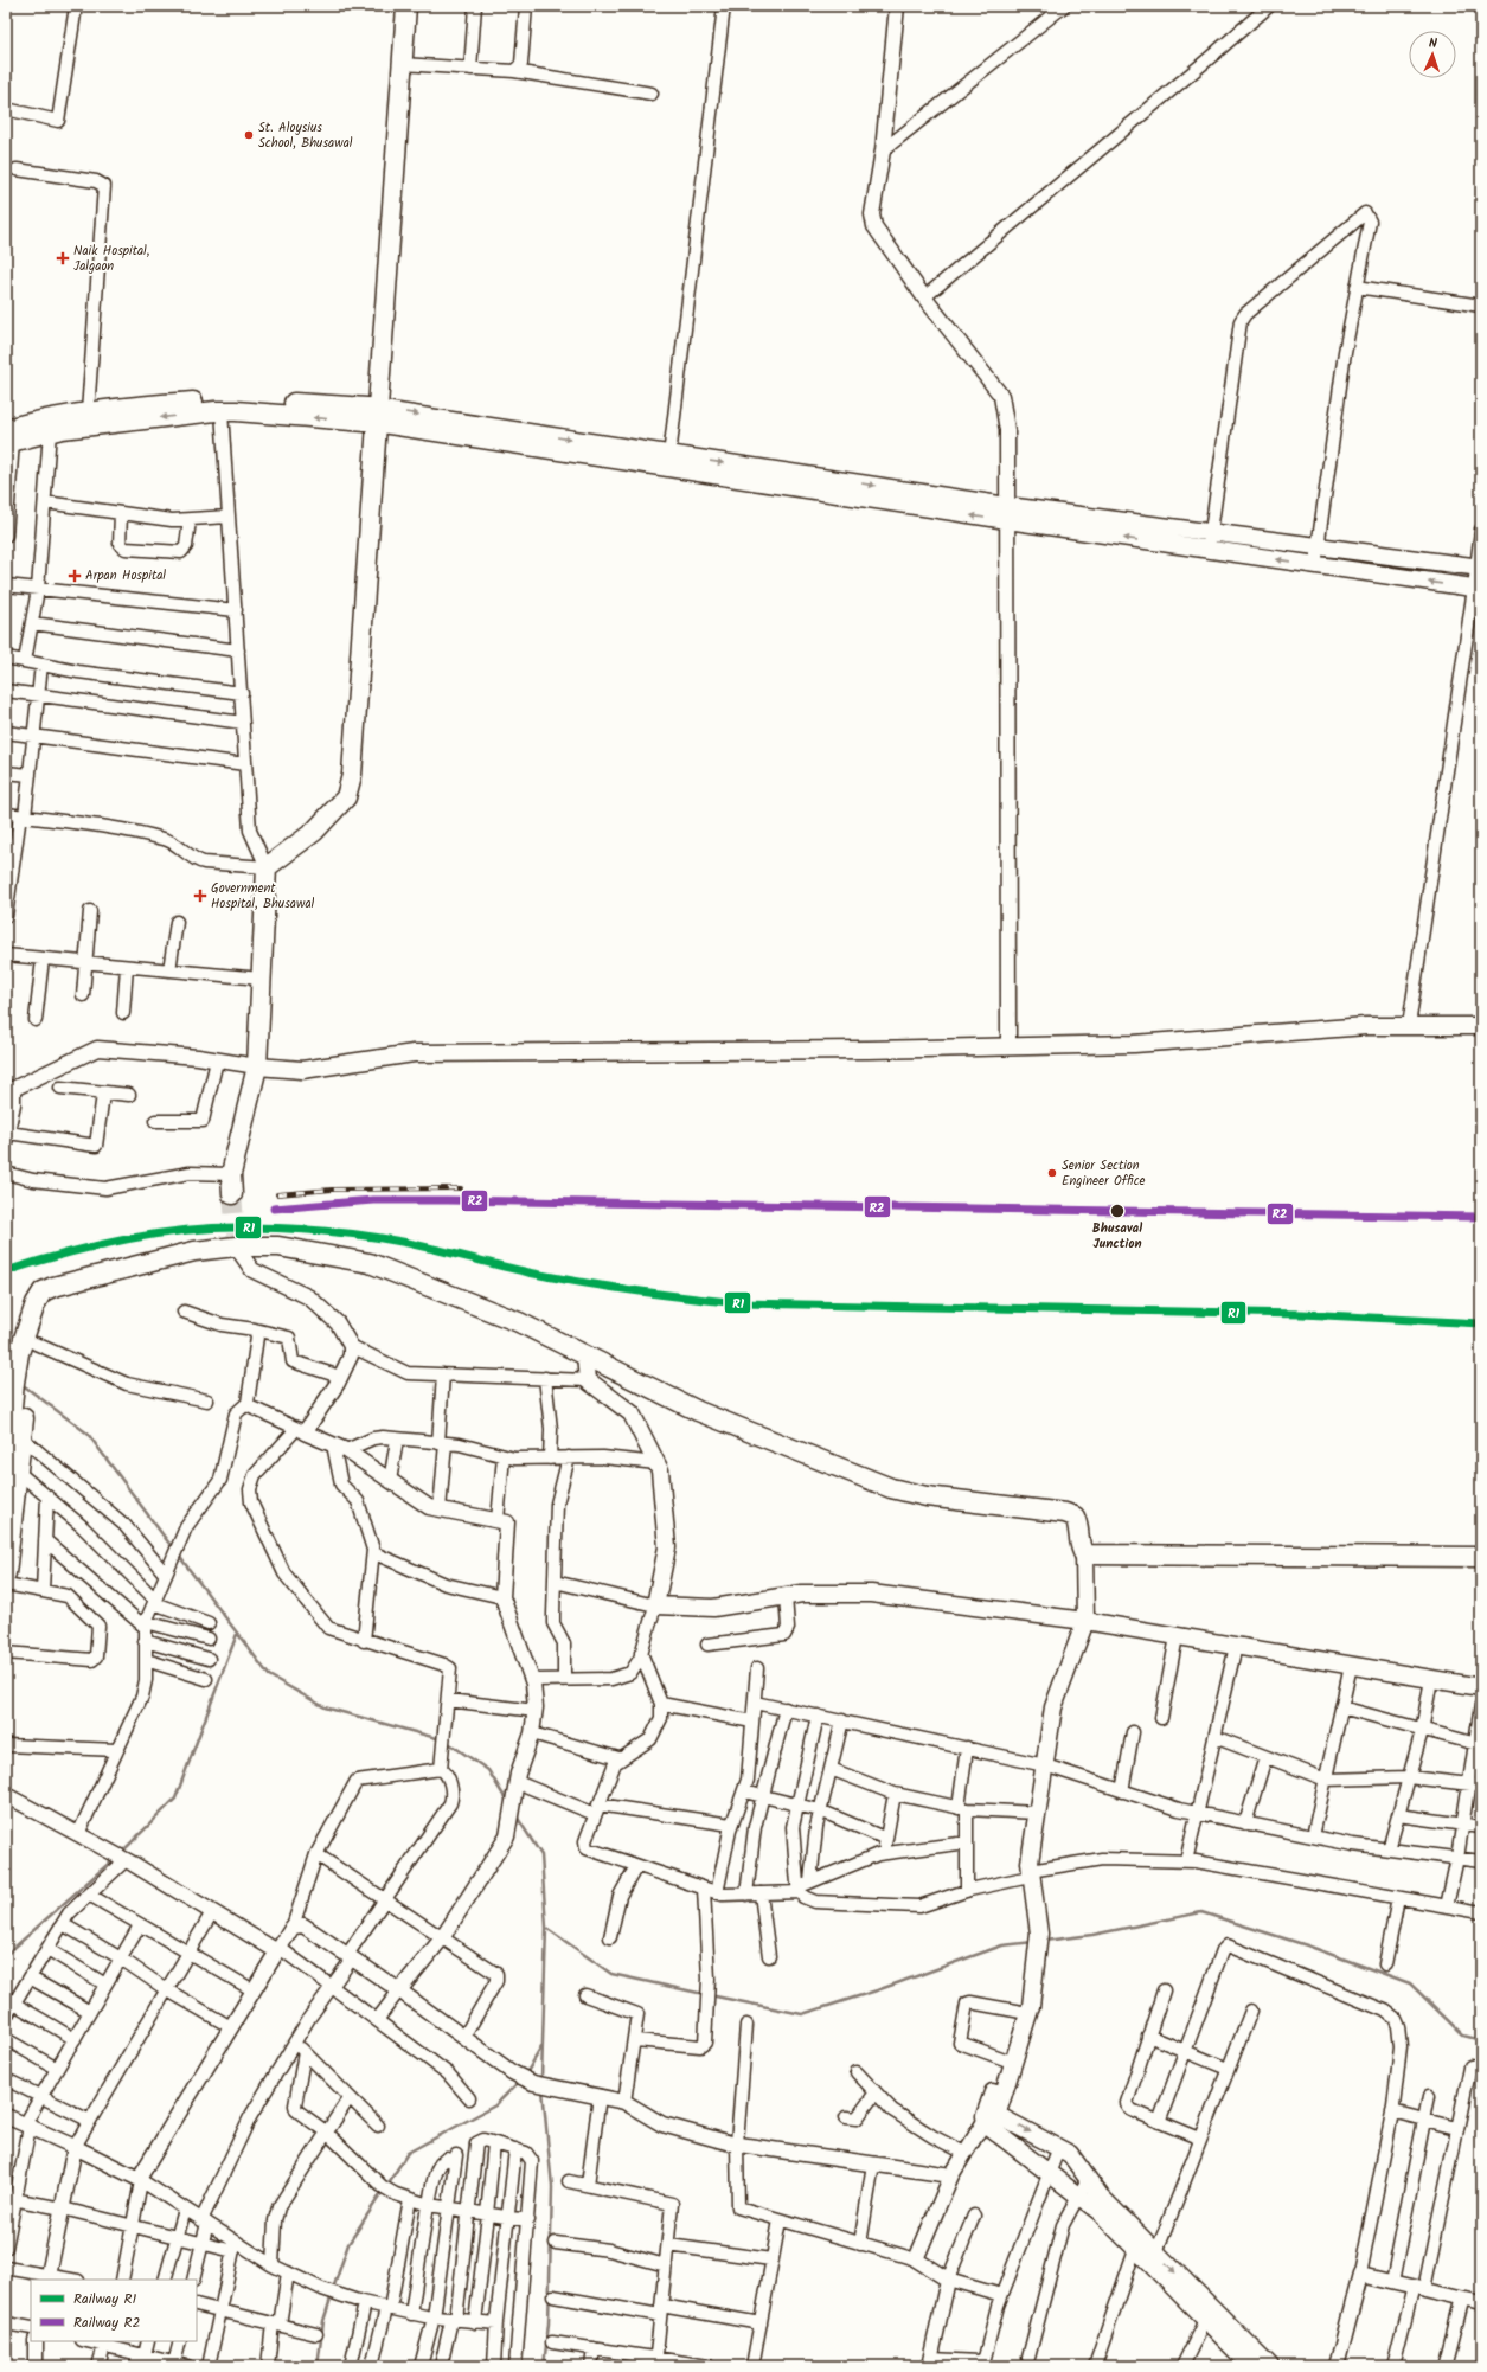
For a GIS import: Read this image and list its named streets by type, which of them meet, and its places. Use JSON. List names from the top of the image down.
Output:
{
  "places": {
    "other": ["St. Aloysius School, Bhusawal", "Senior Section Engineer Office", "Bhusaval Junction"],
    "health": ["Naik Hospital, Jalgaon", "Arpan Hospital", "Government Hospital, Bhusawal"]
  },
  "lines": ["rail line R2", "rail line R1"],
  "legend": ["Railway R1", "Railway R2"],
  "north": "top"
}
